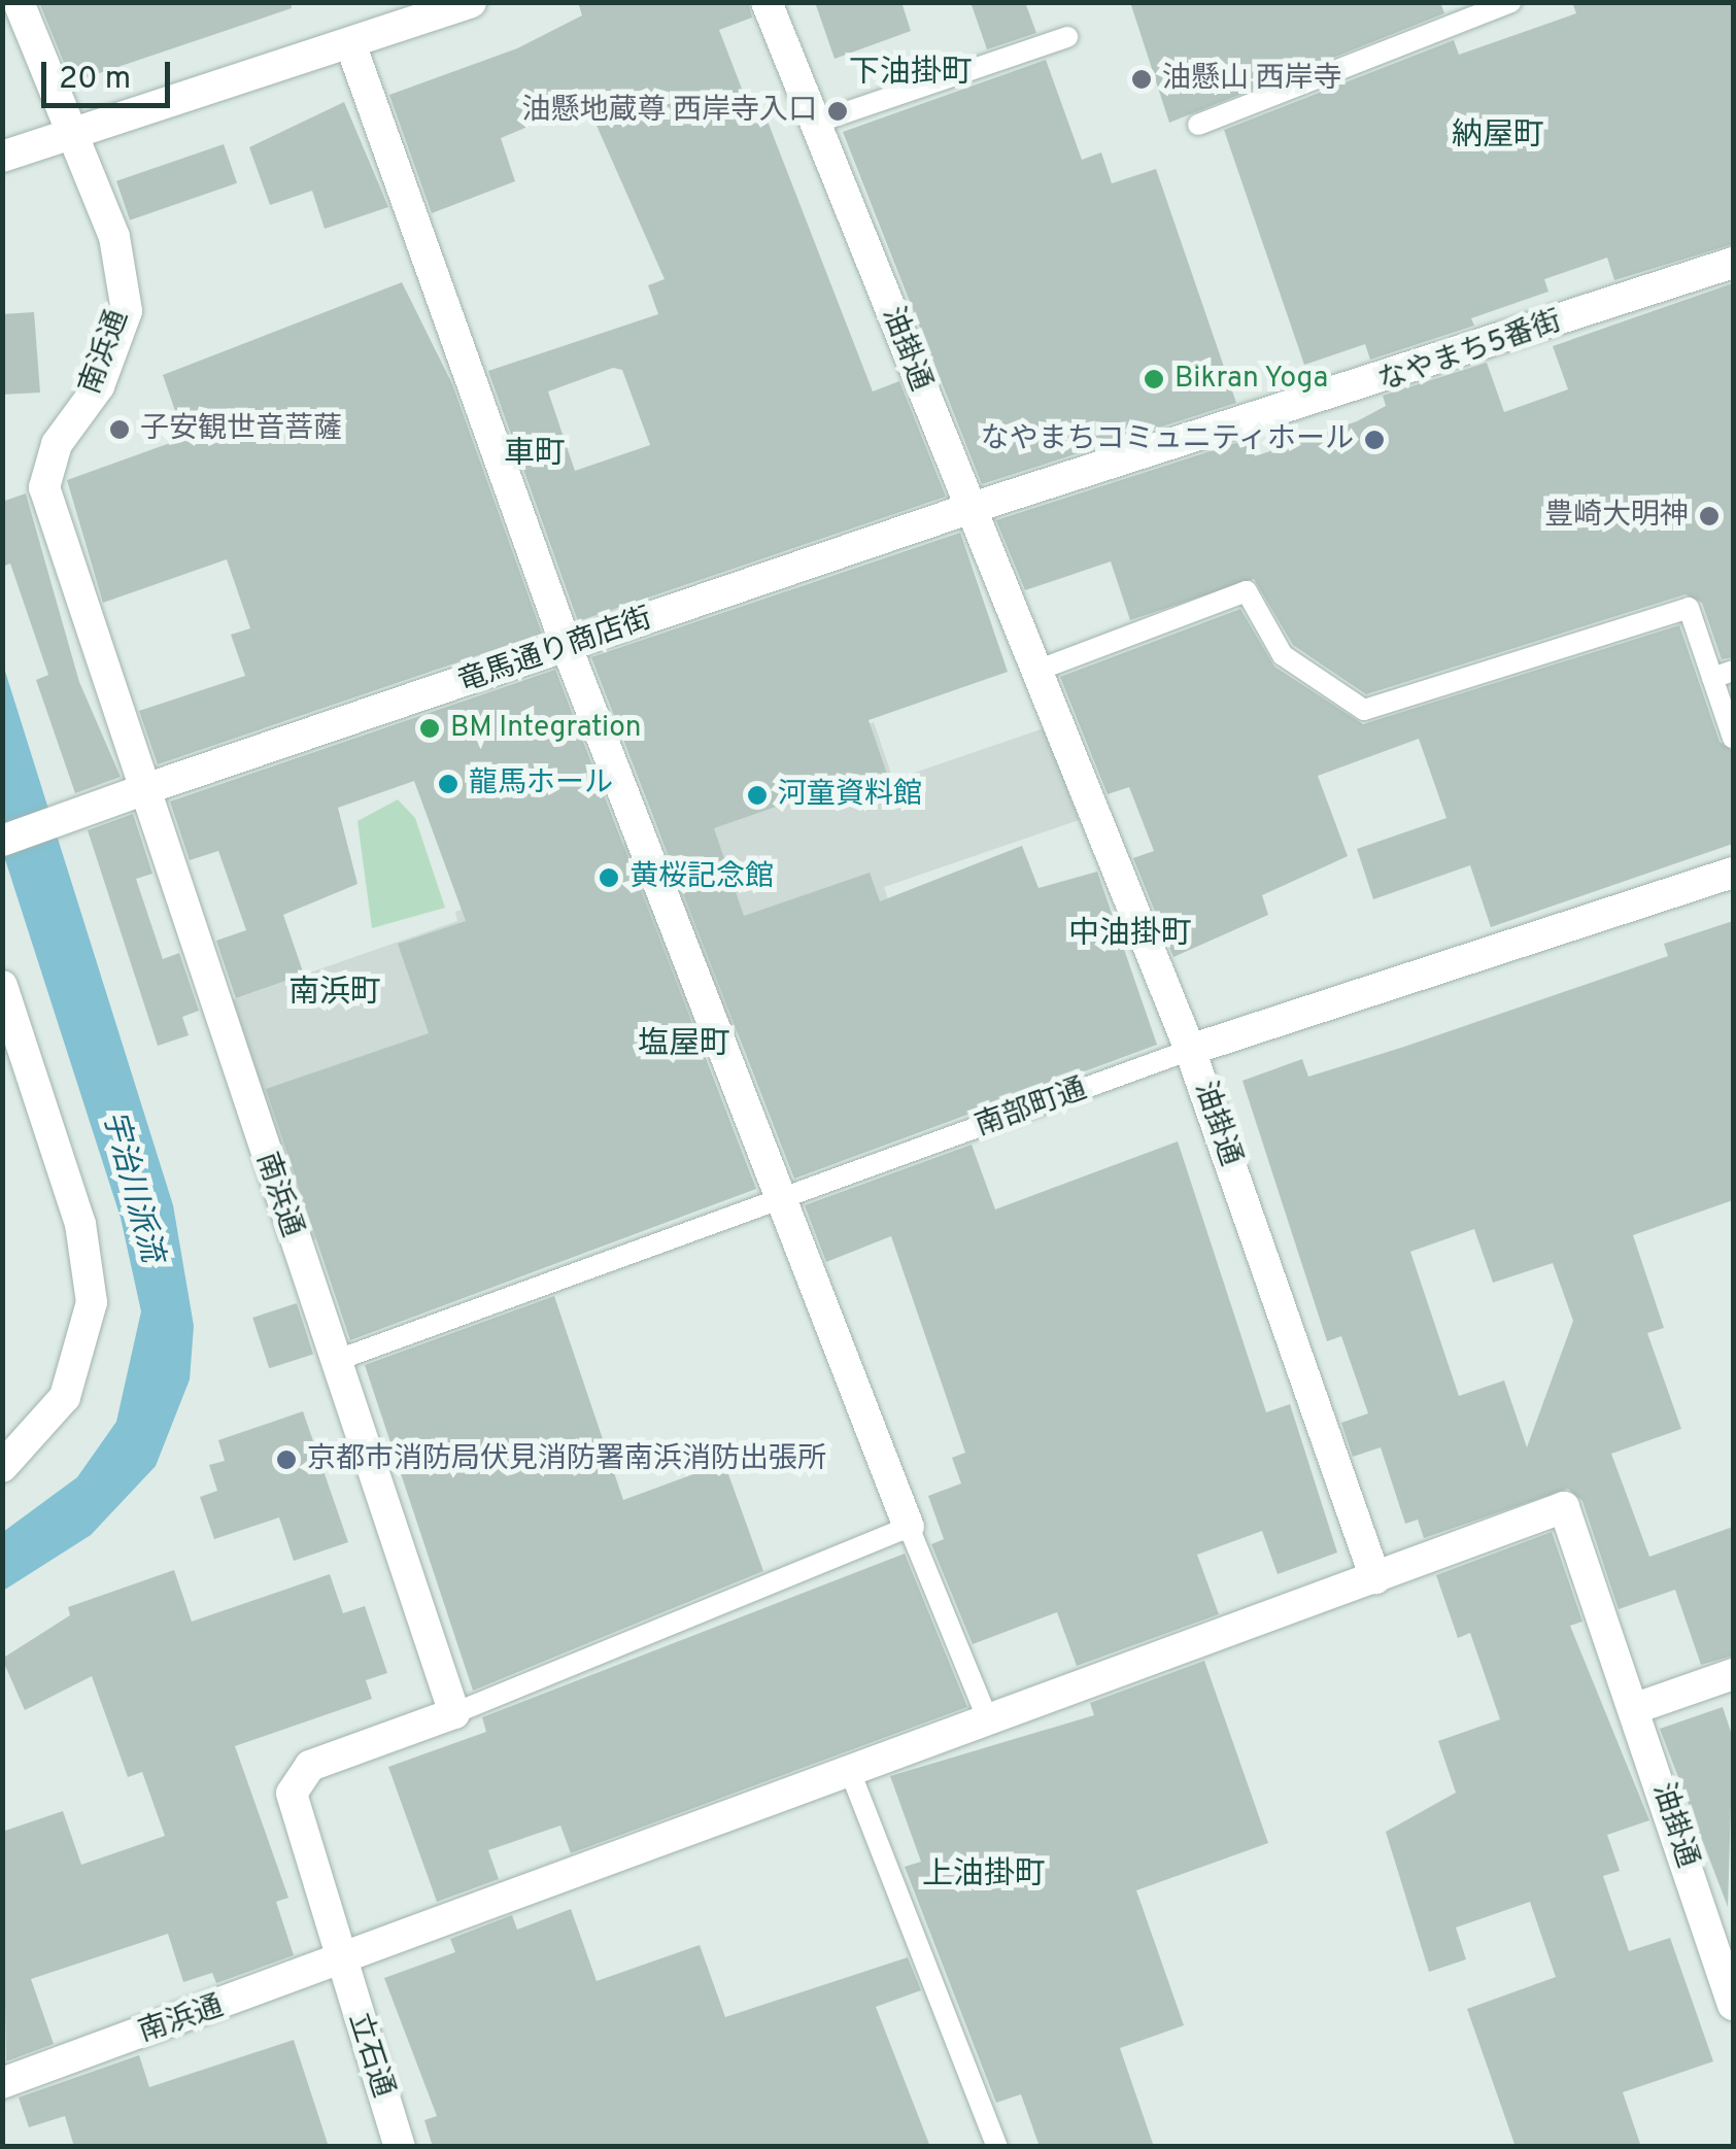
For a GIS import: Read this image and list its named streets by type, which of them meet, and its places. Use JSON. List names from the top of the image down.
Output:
{
  "streets": {
    "street": [
      "油掛通",
      "南浜通",
      "なやまち5番街",
      "竜馬通り商店街",
      "南部町通",
      "立石通"
    ]
  },
  "crossings": [
    ["油掛通", "南浜通"],
    ["油掛通", "なやまち5番街"],
    ["油掛通", "竜馬通り商店街"],
    ["油掛通", "南部町通"],
    ["南浜通", "竜馬通り商店街"],
    ["南浜通", "南部町通"],
    ["南浜通", "立石通"],
    ["なやまち5番街", "竜馬通り商店街"]
  ],
  "districts": [
    "下油掛町",
    "納屋町",
    "車町",
    "中油掛町",
    "南浜町",
    "塩屋町",
    "上油掛町"
  ],
  "water": ["宇治川派流"],
  "places": [
    "油懸山 西岸寺",
    "油懸地蔵尊 西岸寺入口",
    "Bikran Yoga",
    "子安観世音菩薩",
    "なやまちコミュニティホール",
    "豊崎大明神",
    "BM Integration",
    "龍馬ホール",
    "河童資料館",
    "黄桜記念館",
    "京都市消防局伏見消防署南浜消防出張所"
  ],
  "scale_bar": "20 m"
}
